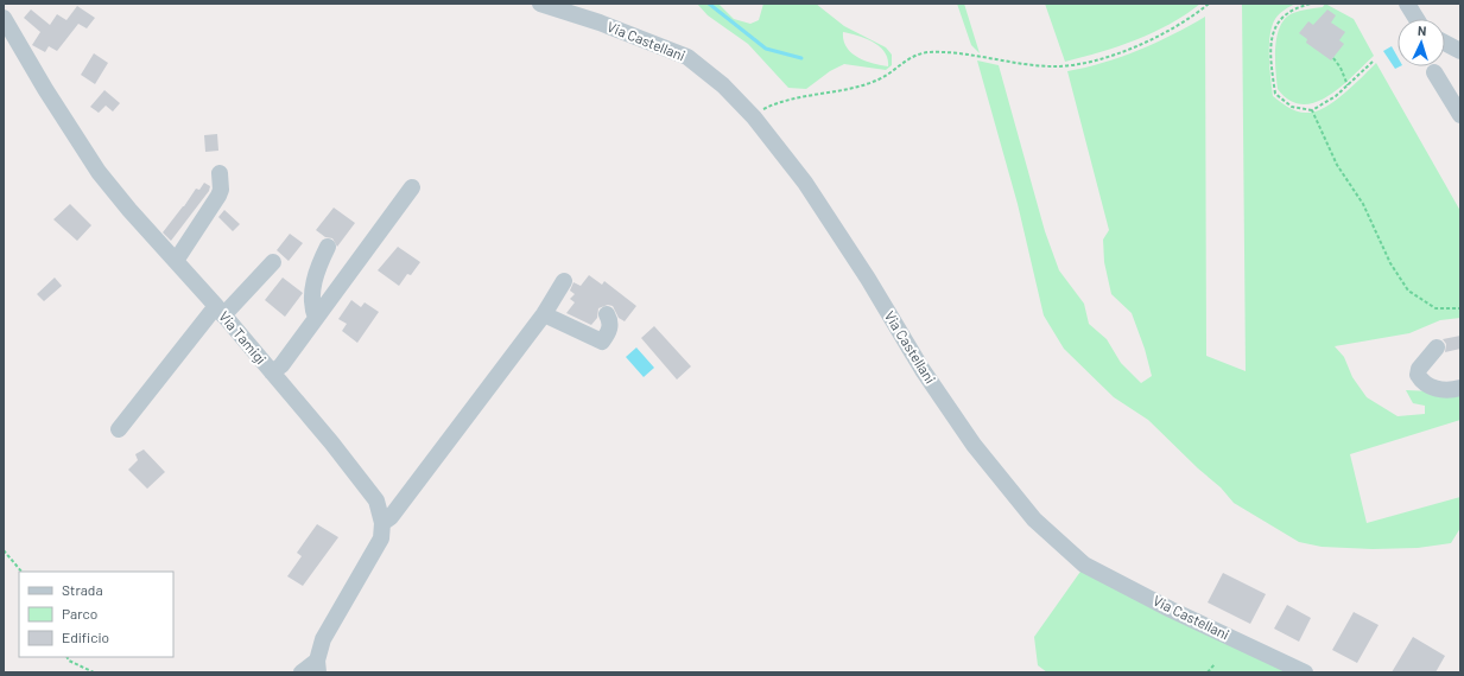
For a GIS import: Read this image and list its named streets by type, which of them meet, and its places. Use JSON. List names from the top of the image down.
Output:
{
  "streets": {
    "street": ["Via Castellani", "Via Tamigi"]
  },
  "legend": ["Strada", "Parco", "Edificio"],
  "north": "top"
}
